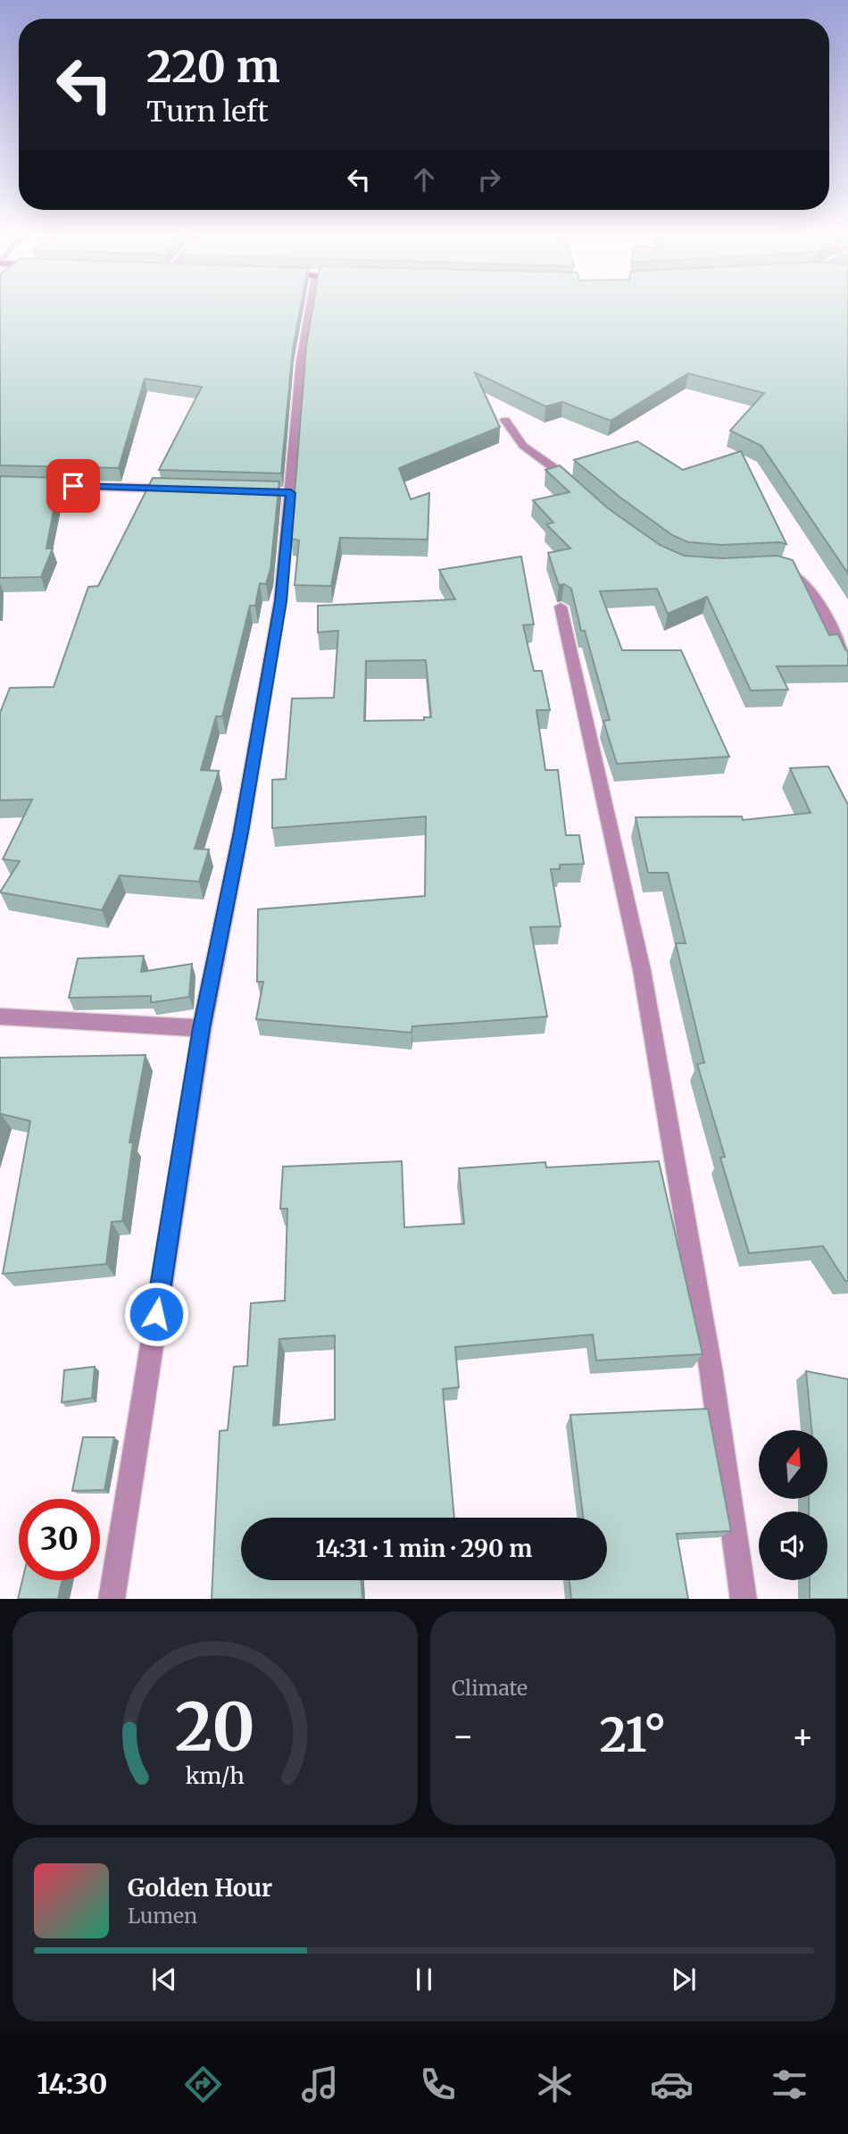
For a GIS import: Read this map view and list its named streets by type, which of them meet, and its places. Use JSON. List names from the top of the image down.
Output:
{
  "north": "top",
  "page": {
    "turn": ["220 m", "Turn left"],
    "limit": "30",
    "trip": "14:31 · 1 min · 290 m",
    "tile": "Climate",
    "heat": ["−", "21°", "+"],
    "song": ["Golden Hour", "Lumen"],
    "tabs": "14:30",
    "gauge": ["20", "km/h"]
  }
}
